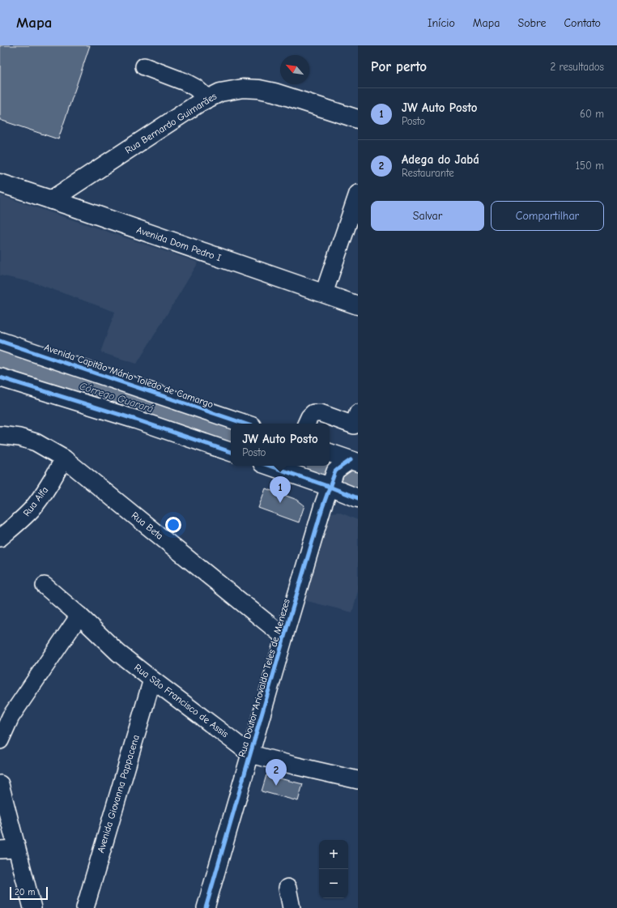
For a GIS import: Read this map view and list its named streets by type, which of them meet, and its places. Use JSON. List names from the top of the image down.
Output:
{
  "streets": {
    "main road": ["Rua Bernardo Guimarães", "Avenida Dom Pedro I", "Avenida Capitão Mário Toledo de Camargo"],
    "street": [
      "Rua Alfa",
      "Rua Beta",
      "Rua Doutor Ariovaldo Teles de Menezes",
      "Rua São Francisco de Assis",
      "Avenida Giovanna Pappacena"
    ]
  },
  "crossings": [
    ["Rua Bernardo Guimarães", "Avenida Dom Pedro I"],
    ["Rua Alfa", "Rua Beta"],
    ["Rua Beta", "Rua Doutor Ariovaldo Teles de Menezes"],
    ["Rua Doutor Ariovaldo Teles de Menezes", "Rua São Francisco de Assis"],
    ["Rua São Francisco de Assis", "Avenida Giovanna Pappacena"]
  ],
  "water": ["Córrego Guarará"],
  "scale_bar": "20 m",
  "north": "top left",
  "page": {
    "header": "Mapa",
    "nav": [
      "Início",
      "Mapa",
      "Sobre",
      "Contato"
    ],
    "heading": ["Por perto", "2 resultados"],
    "list": [
      {
        "mark": "1",
        "name": "JW Auto Posto",
        "note": "Posto",
        "value": "60 m"
      },
      {
        "mark": "2",
        "name": "Adega do Jabá",
        "note": "Restaurante",
        "value": "150 m"
      }
    ],
    "buttons": ["Salvar", "Compartilhar"],
    "popup": ["JW Auto Posto", "Posto"],
    "pins": ["1", "2"],
    "map_buttons": ["+", "−"],
    "scale": "20 m"
  }
}
